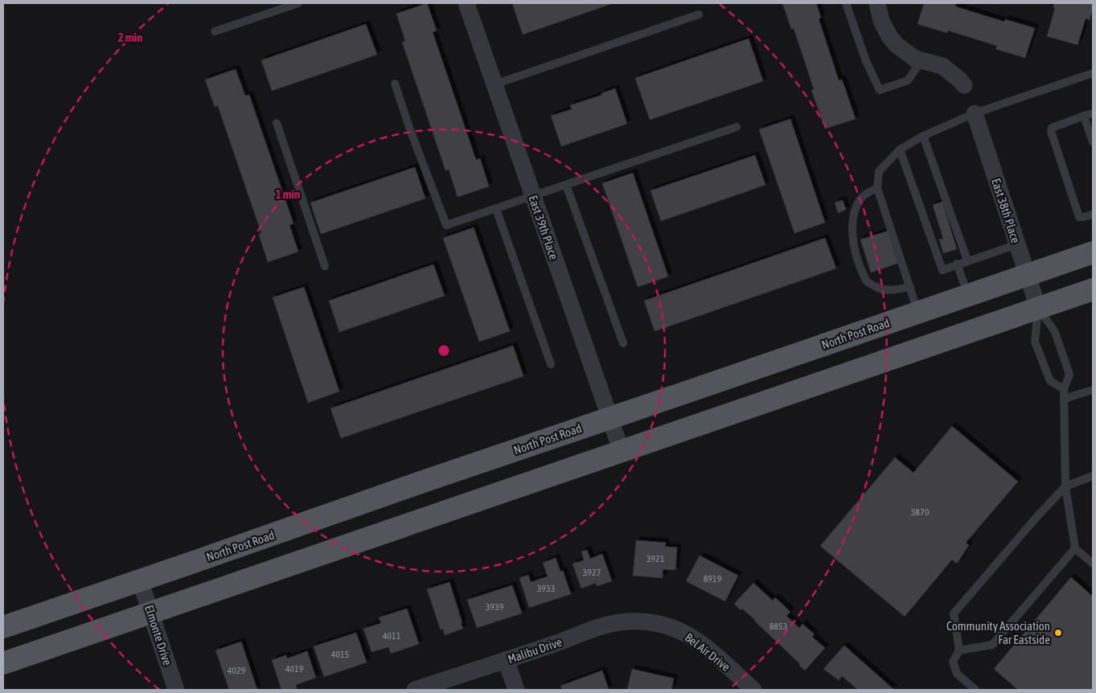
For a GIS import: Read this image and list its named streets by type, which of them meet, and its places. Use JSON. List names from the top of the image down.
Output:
{
  "streets": {
    "main road": ["North Post Road"],
    "street": [
      "East 38th Place",
      "East 39th Place",
      "Elmonte Drive",
      "Malibu Drive",
      "Bel Air Drive"
    ]
  },
  "crossings": [
    ["East 38th Place", "North Post Road"],
    ["East 39th Place", "North Post Road"],
    ["North Post Road", "Elmonte Drive"],
    ["Malibu Drive", "Bel Air Drive"]
  ],
  "places": ["Community Association Far Eastside"],
  "house_numbers": [
    "3870",
    "3921",
    "3927",
    "8919",
    "3933",
    "3939",
    "8853",
    "4011",
    "4015",
    "4019",
    "4029"
  ],
  "rings": ["2 min", "1 min"]
}
